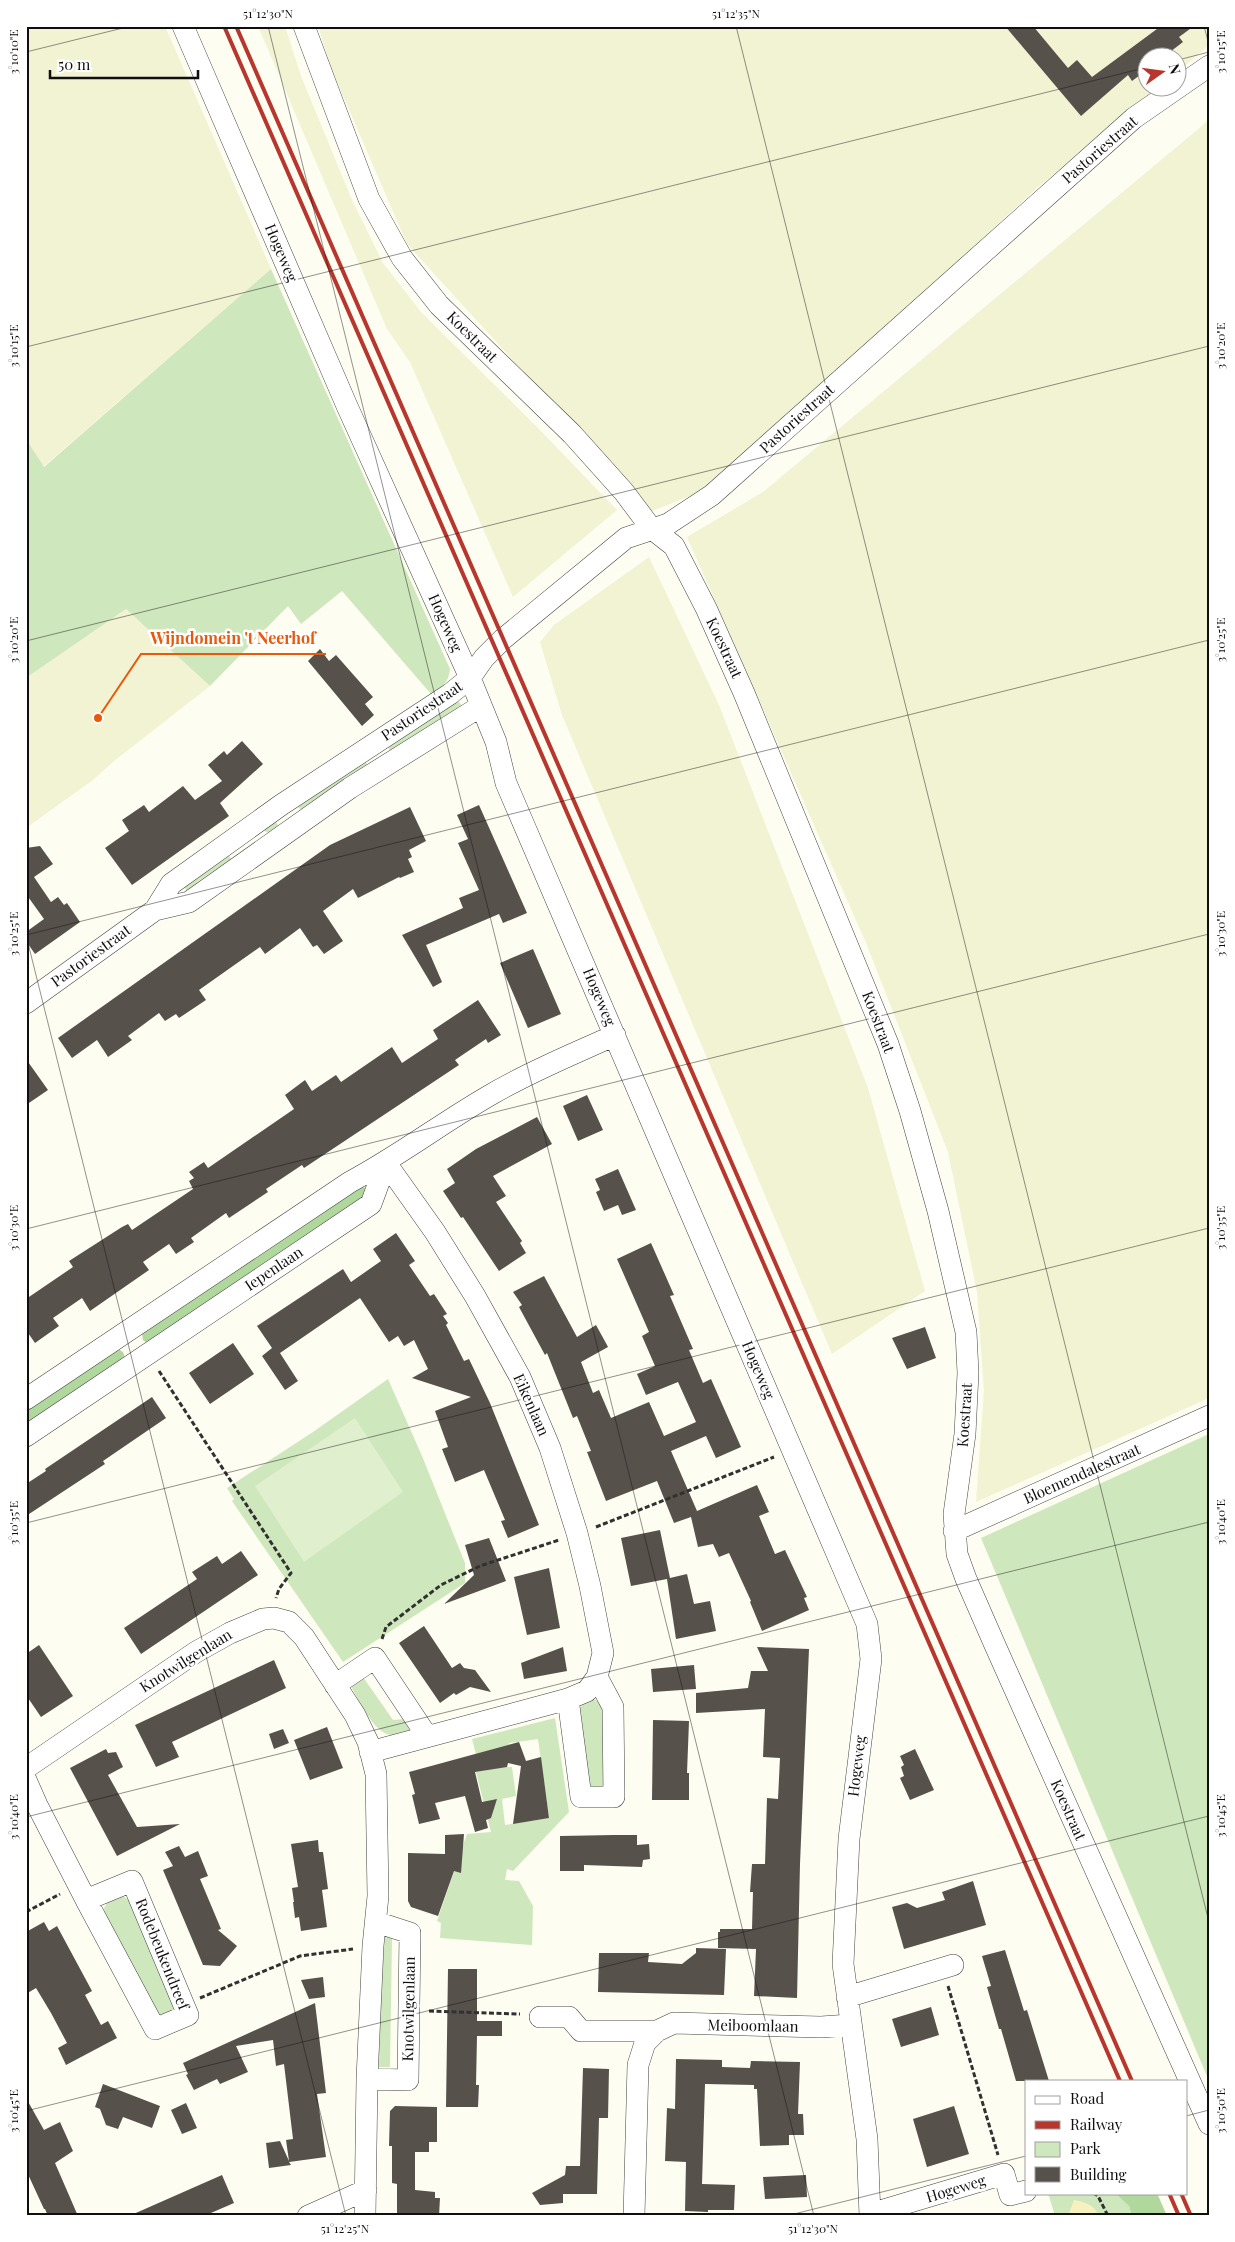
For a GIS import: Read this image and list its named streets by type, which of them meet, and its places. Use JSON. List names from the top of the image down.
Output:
{
  "streets": {
    "street": [
      "Pastoriestraat",
      "Hogeweg",
      "Koestraat",
      "Iepenlaan",
      "Eikenlaan",
      "Bloemendalestraat",
      "Knotwilgenlaan",
      "Rodebeukendreef",
      "Meiboomlaan"
    ]
  },
  "crossings": [
    ["Pastoriestraat", "Hogeweg"],
    ["Pastoriestraat", "Koestraat"],
    ["Hogeweg", "Iepenlaan"],
    ["Hogeweg", "Meiboomlaan"],
    ["Koestraat", "Bloemendalestraat"],
    ["Iepenlaan", "Eikenlaan"]
  ],
  "places": ["Wijndomein 't Neerhof"],
  "legend": [
    "Road",
    "Railway",
    "Park",
    "Building"
  ],
  "scale_bar": "50 m",
  "north": "right",
  "coordinates": [
    "51°12'30\"N",
    "51°12'35\"N",
    "3°10'15\"E",
    "3°10'10\"E",
    "3°10'20\"E",
    "3°10'25\"E",
    "3°10'30\"E",
    "3°10'35\"E",
    "3°10'40\"E",
    "3°10'45\"E",
    "3°10'50\"E",
    "51°12'25\"N"
  ]
}
